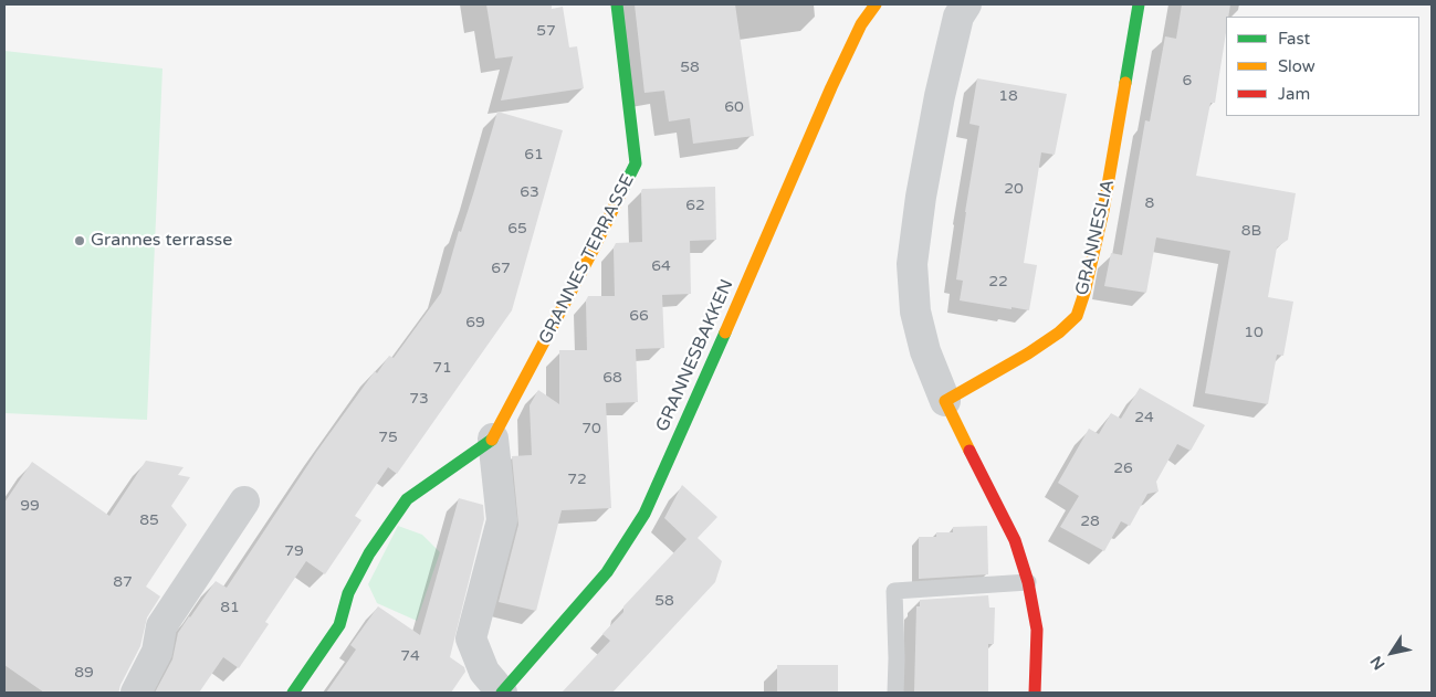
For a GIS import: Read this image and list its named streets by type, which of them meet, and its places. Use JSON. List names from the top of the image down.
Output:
{
  "streets": {
    "street": ["GRANNESLIA", "GRANNES TERRASSE", "GRANNESBAKKEN"]
  },
  "places": ["Grannes terrasse"],
  "house_numbers": [
    "57",
    "58",
    "6",
    "18",
    "60",
    "61",
    "20",
    "63",
    "8",
    "62",
    "65",
    "8B",
    "64",
    "67",
    "22",
    "66",
    "69",
    "10",
    "71",
    "68",
    "73",
    "24",
    "70",
    "75",
    "26",
    "72",
    "99",
    "85",
    "28",
    "79",
    "87",
    "58",
    "81",
    "74",
    "89"
  ],
  "legend": ["Fast", "Slow", "Jam"],
  "north": "bottom left"
}
